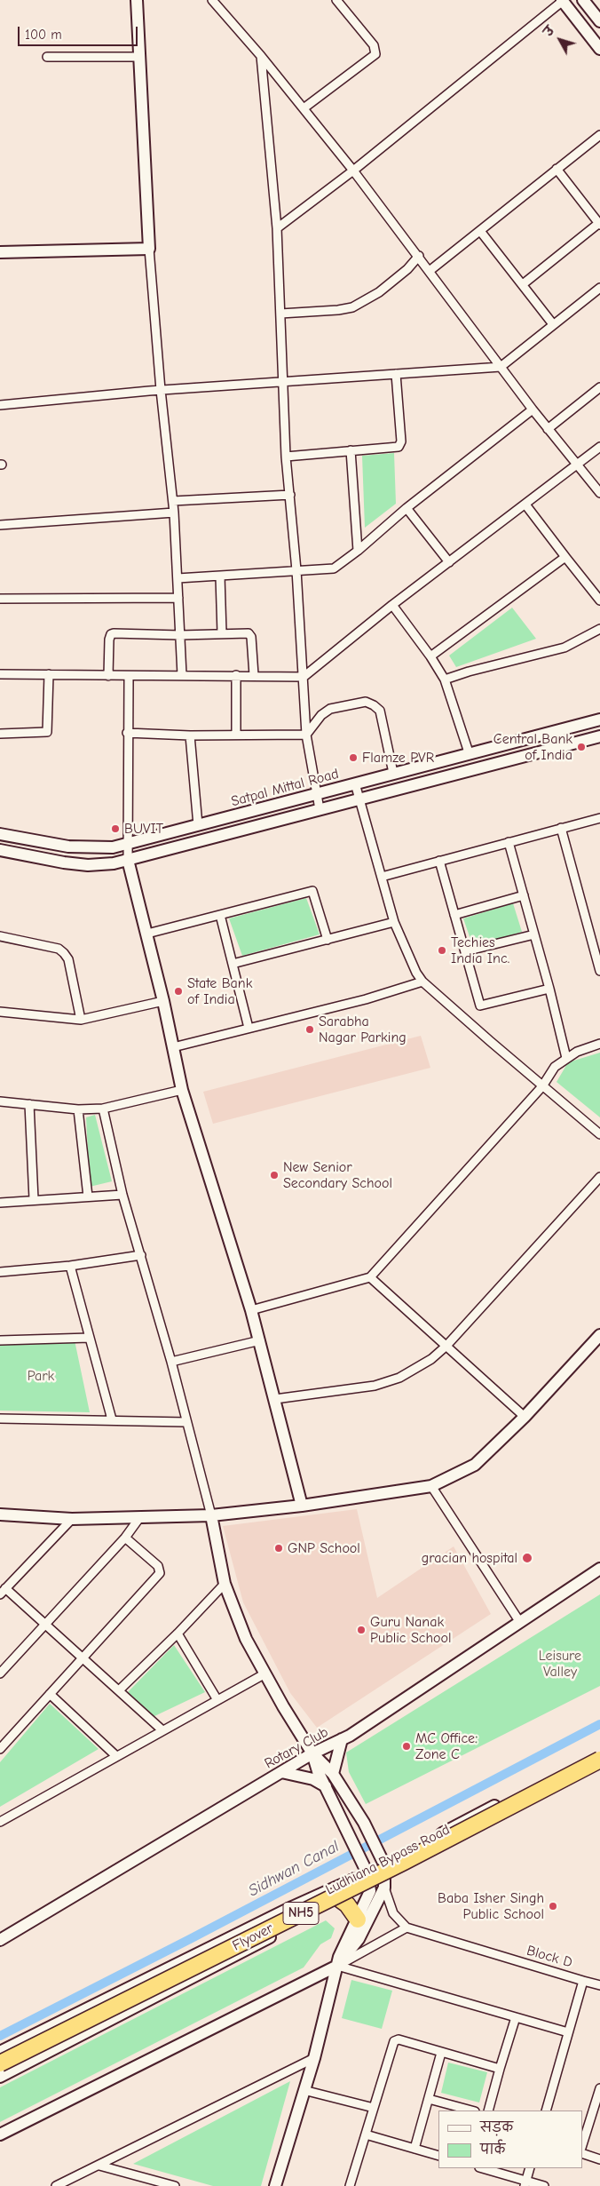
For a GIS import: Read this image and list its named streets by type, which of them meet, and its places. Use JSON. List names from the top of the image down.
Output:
{
  "streets": {
    "highway": ["NH5", "Flyover"],
    "street": [
      "Satpal Mittal Road",
      "Rotary Club",
      "Ludhiana Bypass Road",
      "Block D"
    ]
  },
  "water": ["Sidhwan Canal"],
  "parks": ["Park", "Leisure Valley"],
  "places": [
    "Central Bank of India",
    "Flamze PVR",
    "BUVIT",
    "Techies India Inc.",
    "State Bank of India",
    "Sarabha Nagar Parking",
    "New Senior Secondary School",
    "GNP School",
    "gracian hospital",
    "Guru Nanak Public School",
    "MC Office: Zone C",
    "Baba Isher Singh Public School"
  ],
  "legend": ["सड़क", "पार्क"],
  "scale_bar": "100 m",
  "north": "top left"
}
